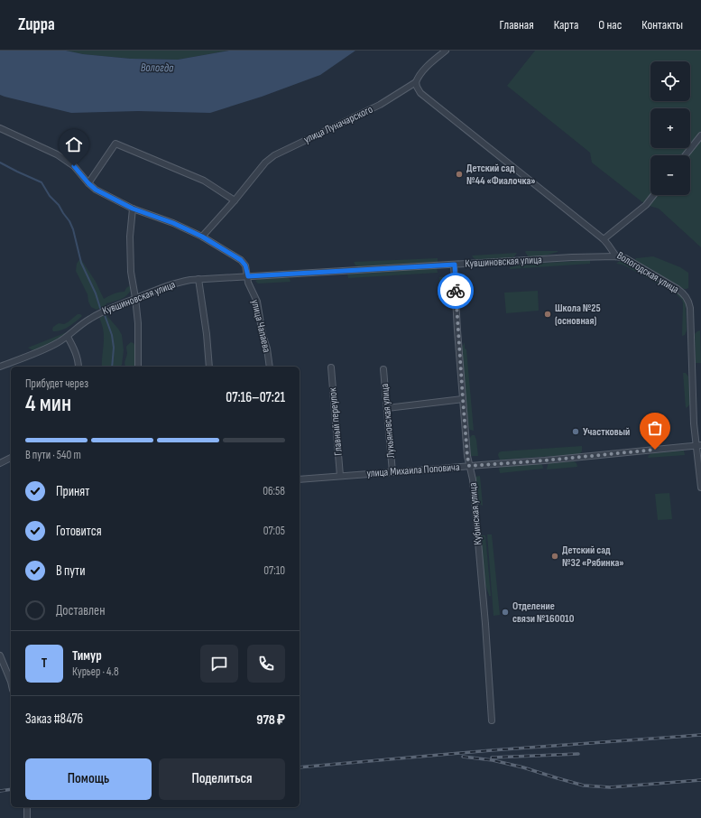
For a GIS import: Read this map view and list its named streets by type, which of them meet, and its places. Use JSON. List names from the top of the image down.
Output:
{
  "streets": {
    "street": [
      "улица Луначарского",
      "Кувшиновская улица",
      "Вологодская улица",
      "улица Чапаева",
      "Лукьяновская улица",
      "Главный переулок",
      "улица Михаила Поповича",
      "Кубинская улица"
    ]
  },
  "crossings": [
    ["улица Луначарского", "Вологодская улица"],
    ["улица Луначарского", "улица Чапаева"],
    ["Кувшиновская улица", "Вологодская улица"],
    ["Кувшиновская улица", "улица Чапаева"],
    ["Кувшиновская улица", "Кубинская улица"],
    ["Вологодская улица", "улица Михаила Поповича"],
    ["Лукьяновская улица", "улица Михаила Поповича"],
    ["Главный переулок", "улица Михаила Поповича"],
    ["улица Михаила Поповича", "Кубинская улица"]
  ],
  "water": ["Вологда"],
  "places": [
    "Детский сад №44 «Фиалочка»",
    "Школа №25 (основная)",
    "Участковый",
    "Детский сад №32 «Рябинка»",
    "Отделение связи №160010"
  ],
  "page": {
    "header": "Zuppa",
    "nav": [
      "Главная",
      "Карта",
      "О нас",
      "Контакты"
    ],
    "map_buttons": ["+", "−"],
    "heading": ["4 мин", "Прибудет через", "07:16–07:21"],
    "panel": [
      "Тимур",
      "Курьер · 4.8",
      "Заказ #8476",
      "978 ₽"
    ],
    "bar": "В пути · 540 m",
    "list": [
      ["Принят", "06:58"],
      ["Готовится", "07:05"],
      ["В пути", "07:10"],
      "Доставлен"
    ],
    "round": "Т",
    "buttons": ["Помощь", "Поделиться"]
  }
}
